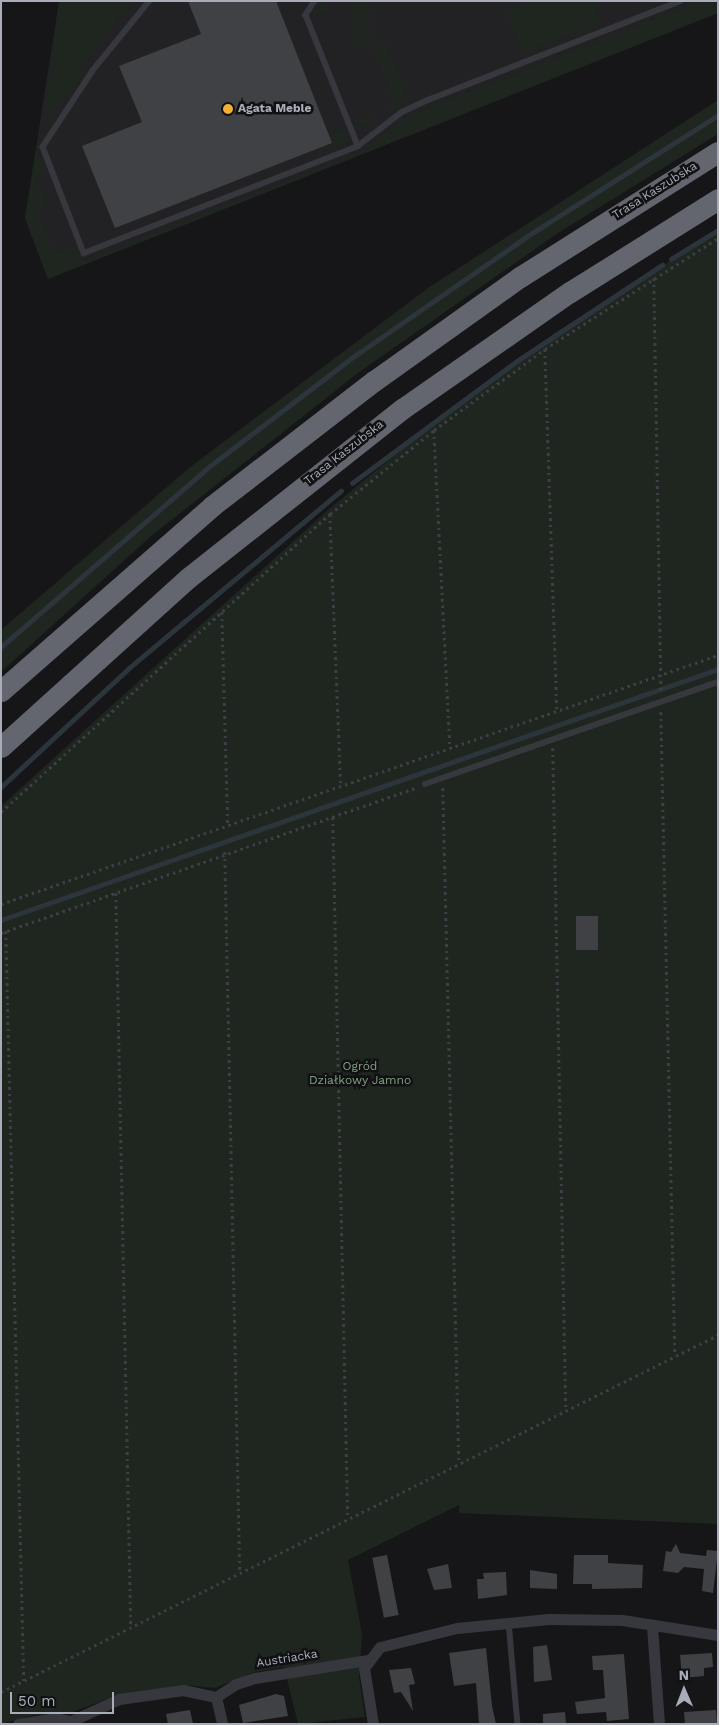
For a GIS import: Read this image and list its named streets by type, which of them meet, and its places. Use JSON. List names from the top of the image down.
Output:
{
  "streets": {
    "highway": ["Trasa Kaszubska"],
    "street": ["Austriacka"]
  },
  "parks": ["Ogród Działkowy Jamno"],
  "places": ["Agata Meble"],
  "scale_bar": "50 m",
  "north": "top"
}
